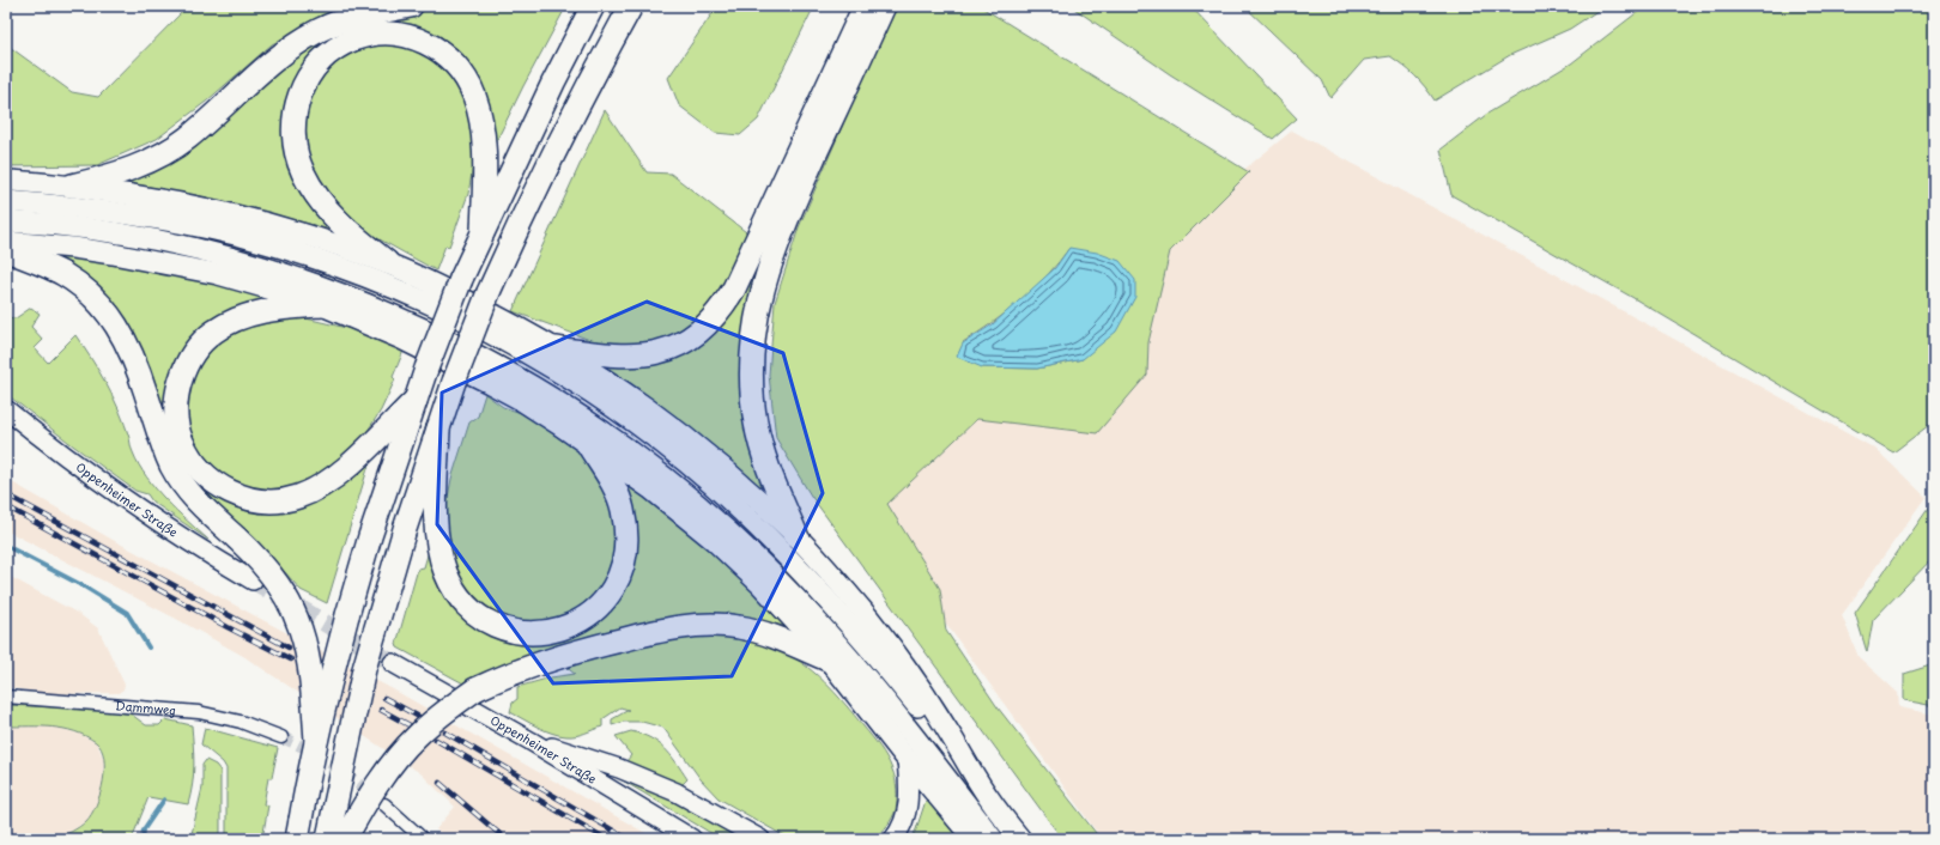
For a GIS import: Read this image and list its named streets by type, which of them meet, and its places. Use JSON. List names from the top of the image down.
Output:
{
  "streets": {
    "main road": ["Oppenheimer Straße"],
    "street": ["Dammweg"]
  }
}
